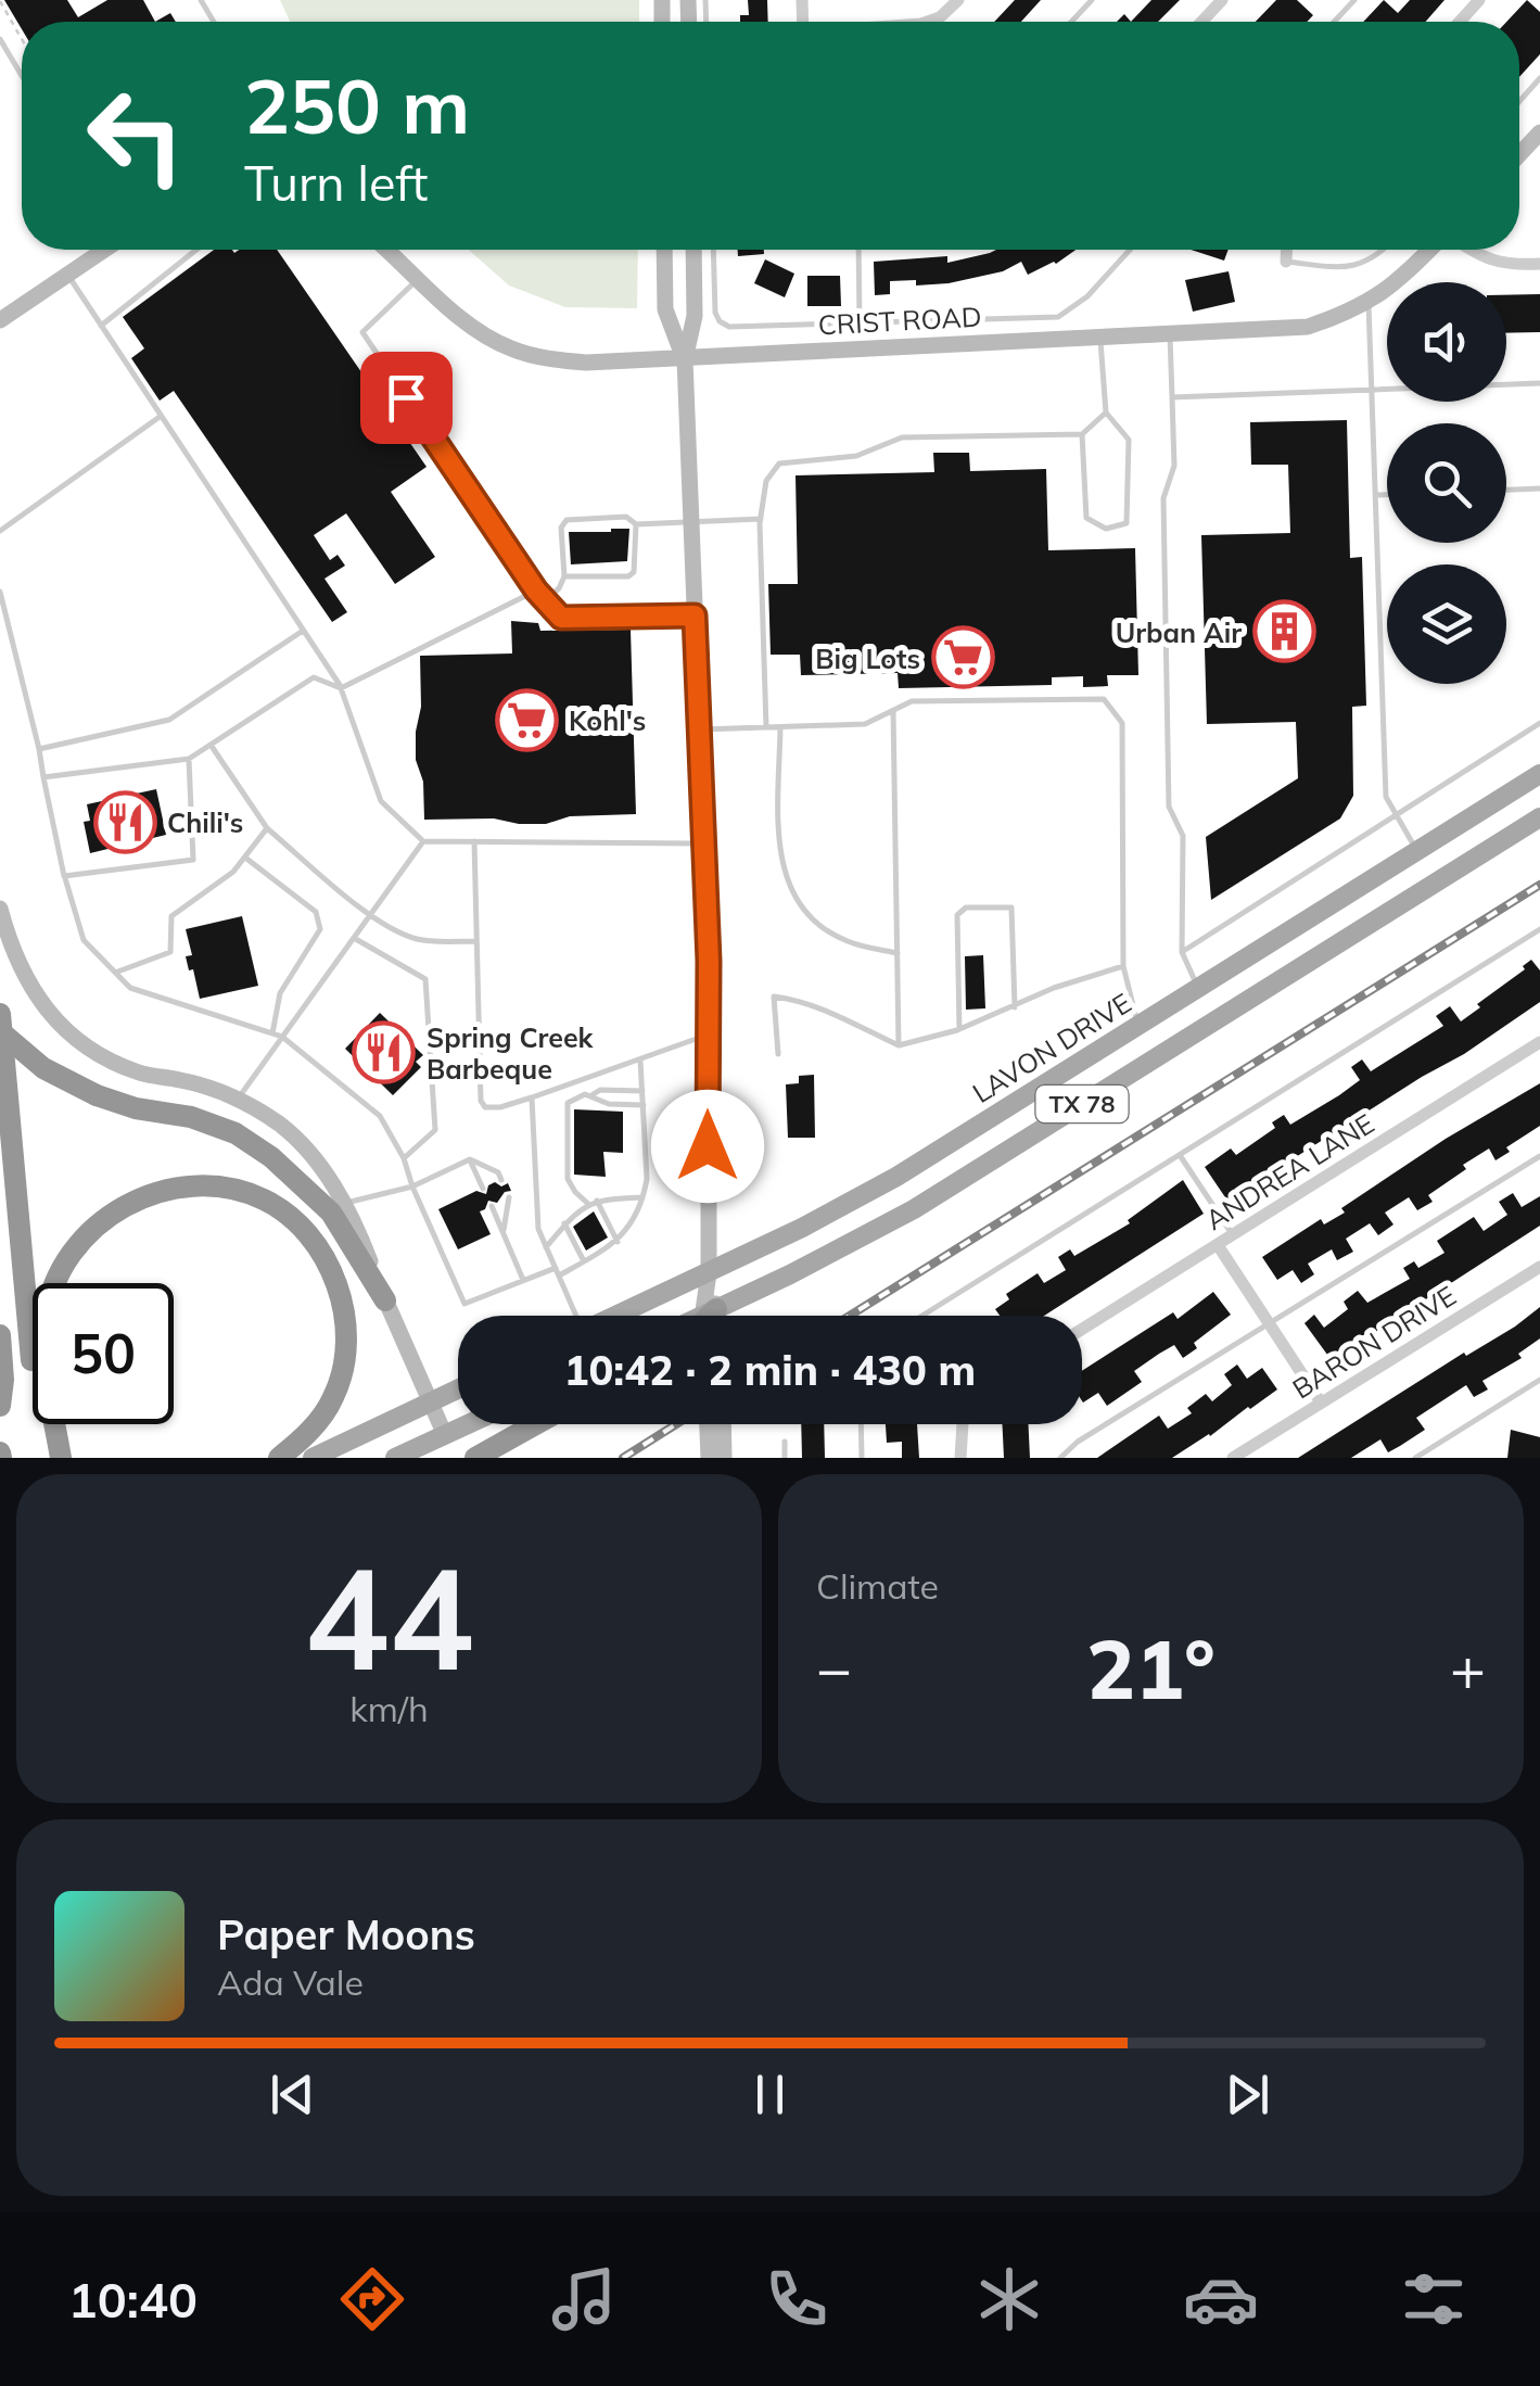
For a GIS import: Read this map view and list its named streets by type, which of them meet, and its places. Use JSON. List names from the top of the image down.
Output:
{
  "streets": {
    "main road": ["CRIST ROAD", "LAVON DRIVE", "TX 78"],
    "street": ["ANDREA LANE", "BARON DRIVE"]
  },
  "places": {
    "building": ["Urban Air"],
    "supermarket": ["Big Lots", "Kohl's"],
    "restaurant": ["Chili's", "Spring Creek Barbeque"]
  },
  "page": {
    "turn": ["250 m", "Turn left"],
    "limit": "50",
    "trip": "10:42 · 2 min · 430 m",
    "tile": [
      ["44", "km/h"],
      "Climate"
    ],
    "heat": ["−", "21°", "+"],
    "song": ["Paper Moons", "Ada Vale"],
    "tabs": "10:40"
  }
}
